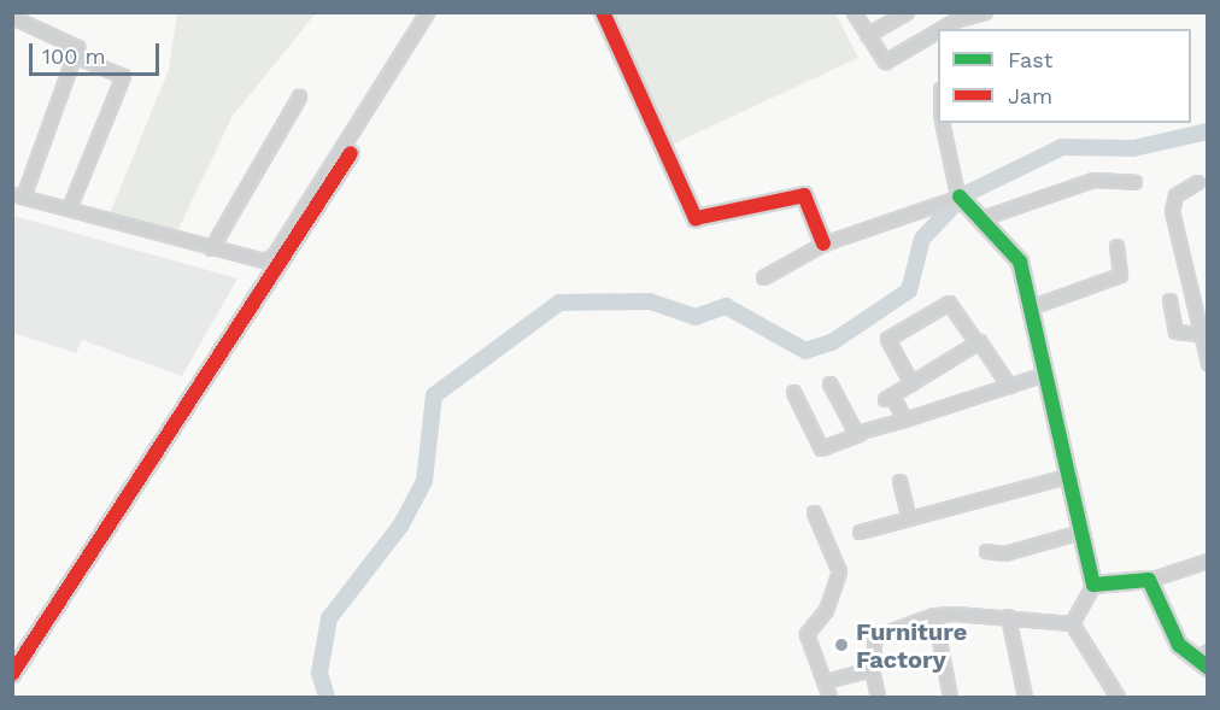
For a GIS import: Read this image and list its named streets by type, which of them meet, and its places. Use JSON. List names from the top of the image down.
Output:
{
  "places": ["Furniture Factory"],
  "legend": ["Fast", "Jam"],
  "scale_bar": "100 m"
}
